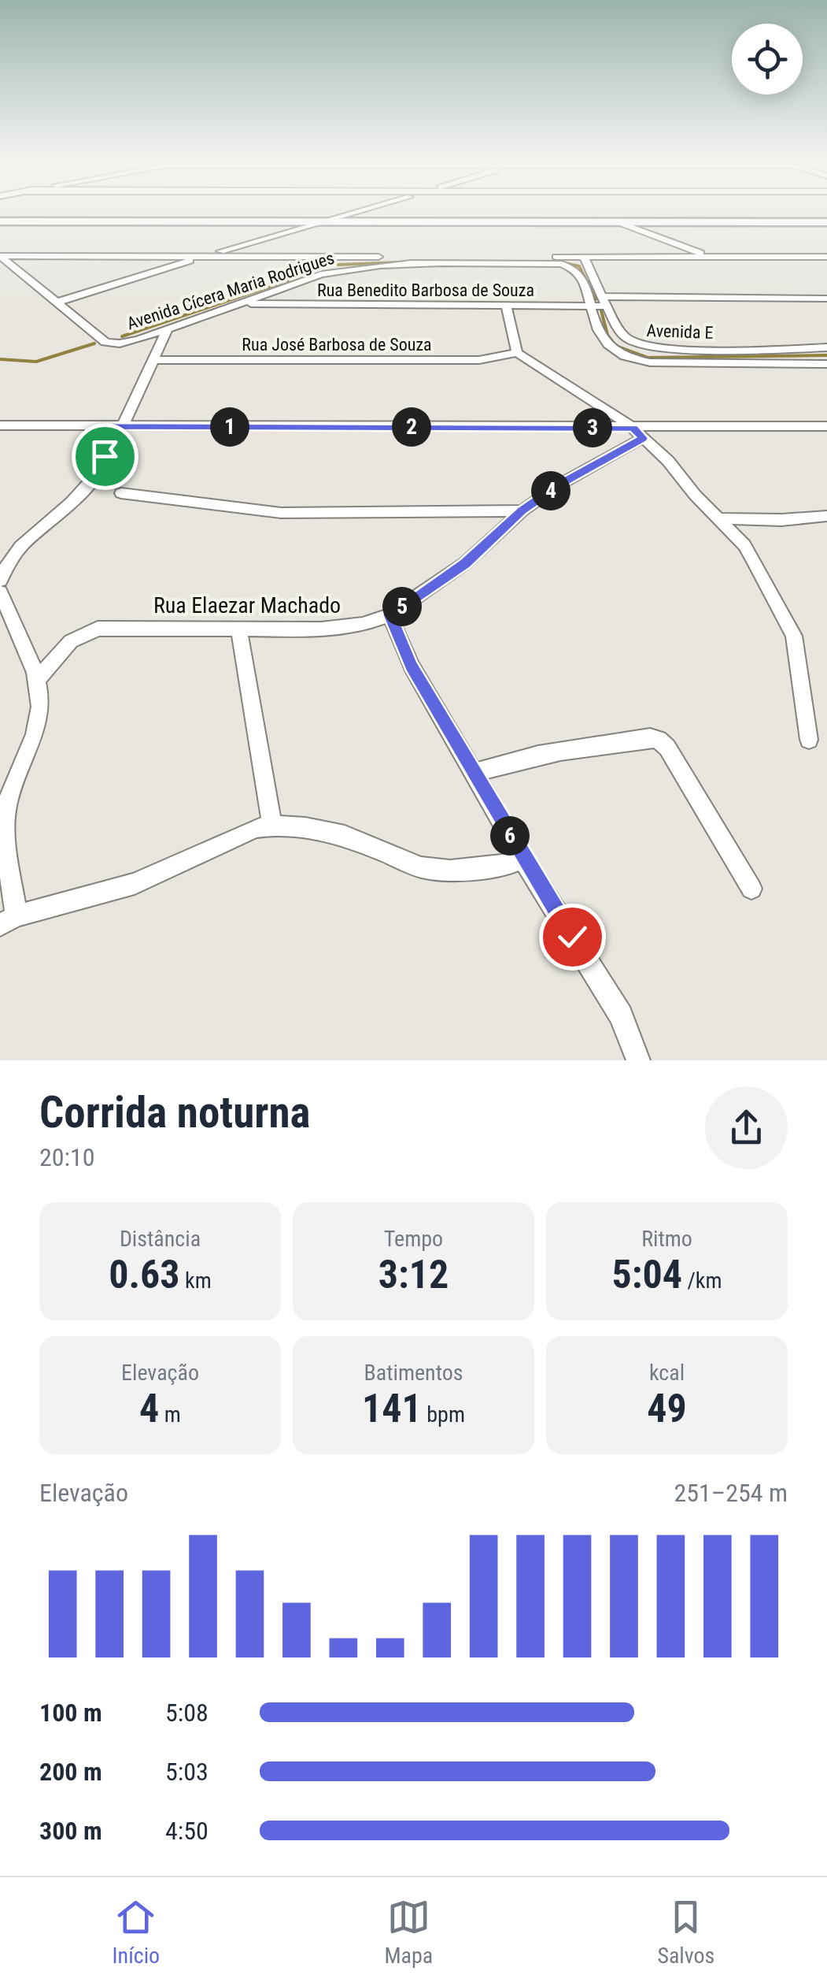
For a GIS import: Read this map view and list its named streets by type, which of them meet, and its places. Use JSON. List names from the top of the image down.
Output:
{
  "streets": {
    "street": [
      "Rua Benedito Barbosa de Souza",
      "Avenida Cícera Maria Rodrigues",
      "Avenida E",
      "Rua José Barbosa de Souza",
      "Rua Elaezar Machado"
    ]
  },
  "crossings": [
    ["Rua Benedito Barbosa de Souza", "Avenida Cícera Maria Rodrigues"],
    ["Rua Benedito Barbosa de Souza", "Avenida E"]
  ],
  "page": {
    "pins": [
      "1",
      "2",
      "3",
      "4",
      "5",
      "6"
    ],
    "heading": ["Corrida noturna", "20:10"],
    "stats": [
      ["Distância", "0.63 km"],
      ["Tempo", "3:12"],
      ["Ritmo", "5:04 /km"],
      ["Elevação", "4 m"],
      ["Batimentos", "141 bpm"],
      ["kcal", "49"]
    ],
    "chart": ["Elevação", "251–254 m"],
    "list": [
      {
        "name": "100 m",
        "note": "5:08"
      },
      {
        "name": "200 m",
        "note": "5:03"
      },
      {
        "name": "300 m",
        "note": "4:50"
      }
    ],
    "tabs": ["Início", "Mapa", "Salvos"]
  }
}
